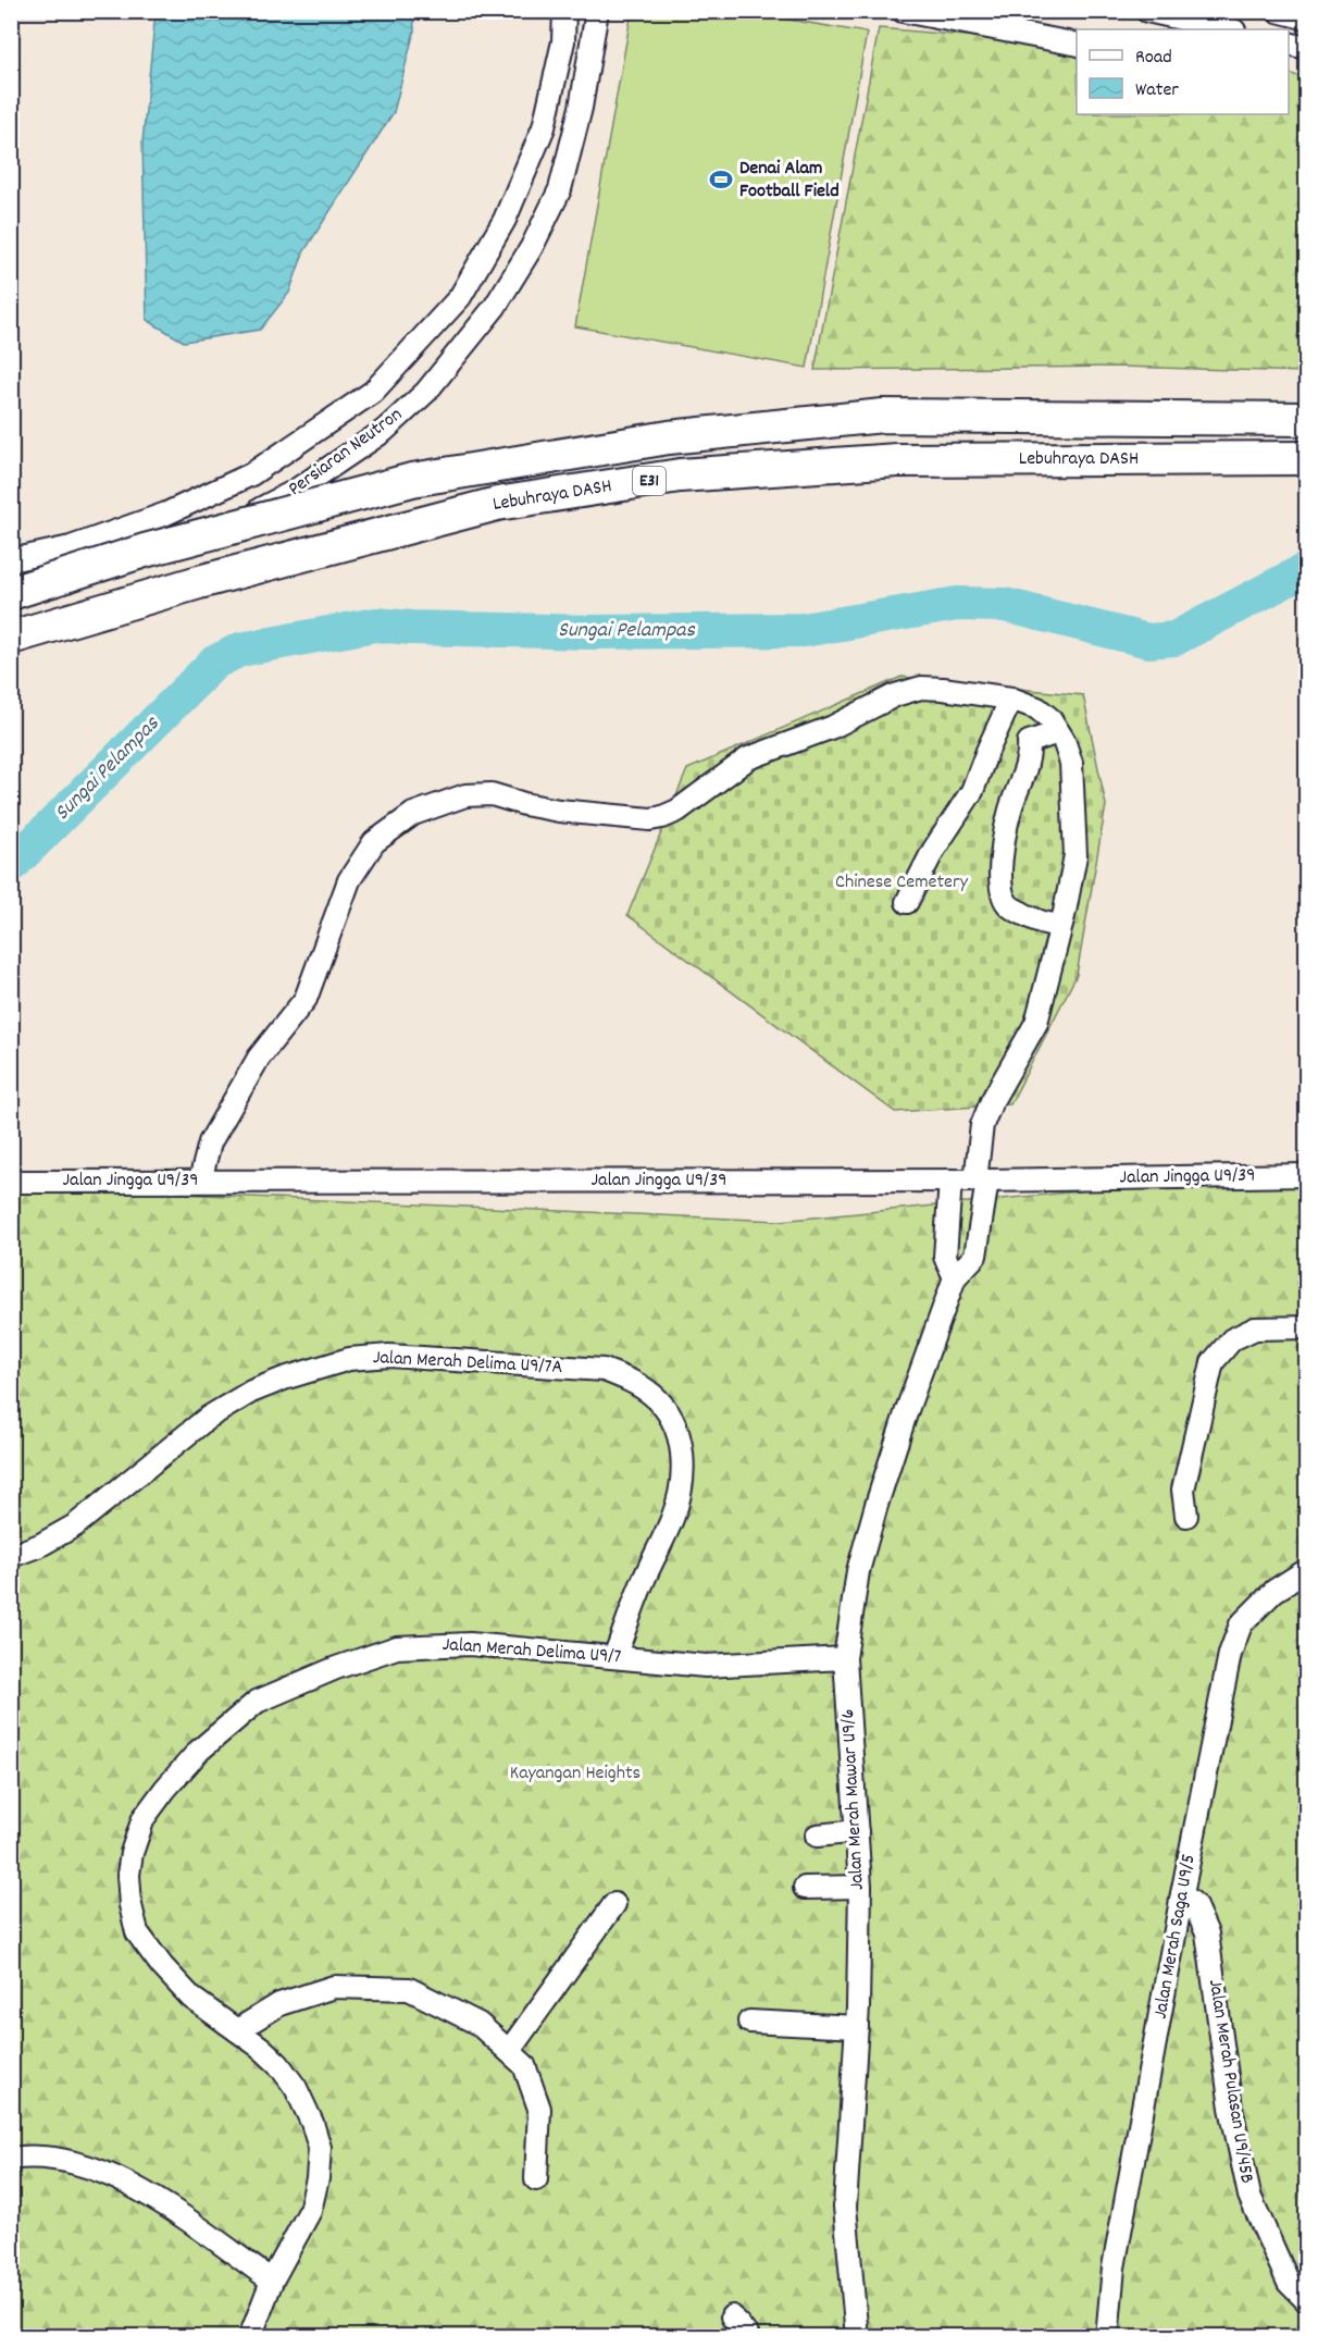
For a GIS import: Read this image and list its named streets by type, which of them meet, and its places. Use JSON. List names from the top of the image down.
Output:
{
  "streets": {
    "highway": ["Lebuhraya DASH", "E31"],
    "street": [
      "Persiaran Neutron",
      "Jalan Jingga U9/39",
      "Jalan Merah Delima U9/7A",
      "Jalan Merah Delima U9/7",
      "Jalan Merah Mawar U9/6",
      "Jalan Merah Saga U9/5",
      "Jalan Merah Pulasan U9/45B"
    ]
  },
  "crossings": [
    ["Jalan Merah Delima U9/7A", "Jalan Merah Delima U9/7"],
    ["Jalan Merah Delima U9/7", "Jalan Merah Mawar U9/6"],
    ["Jalan Merah Saga U9/5", "Jalan Merah Pulasan U9/45B"]
  ],
  "water": ["Sungai Pelampas"],
  "parks": ["Chinese Cemetery", "Kayangan Heights"],
  "places": {
    "sports": ["Denai Alam Football Field"]
  },
  "legend": ["Road", "Water"]
}
